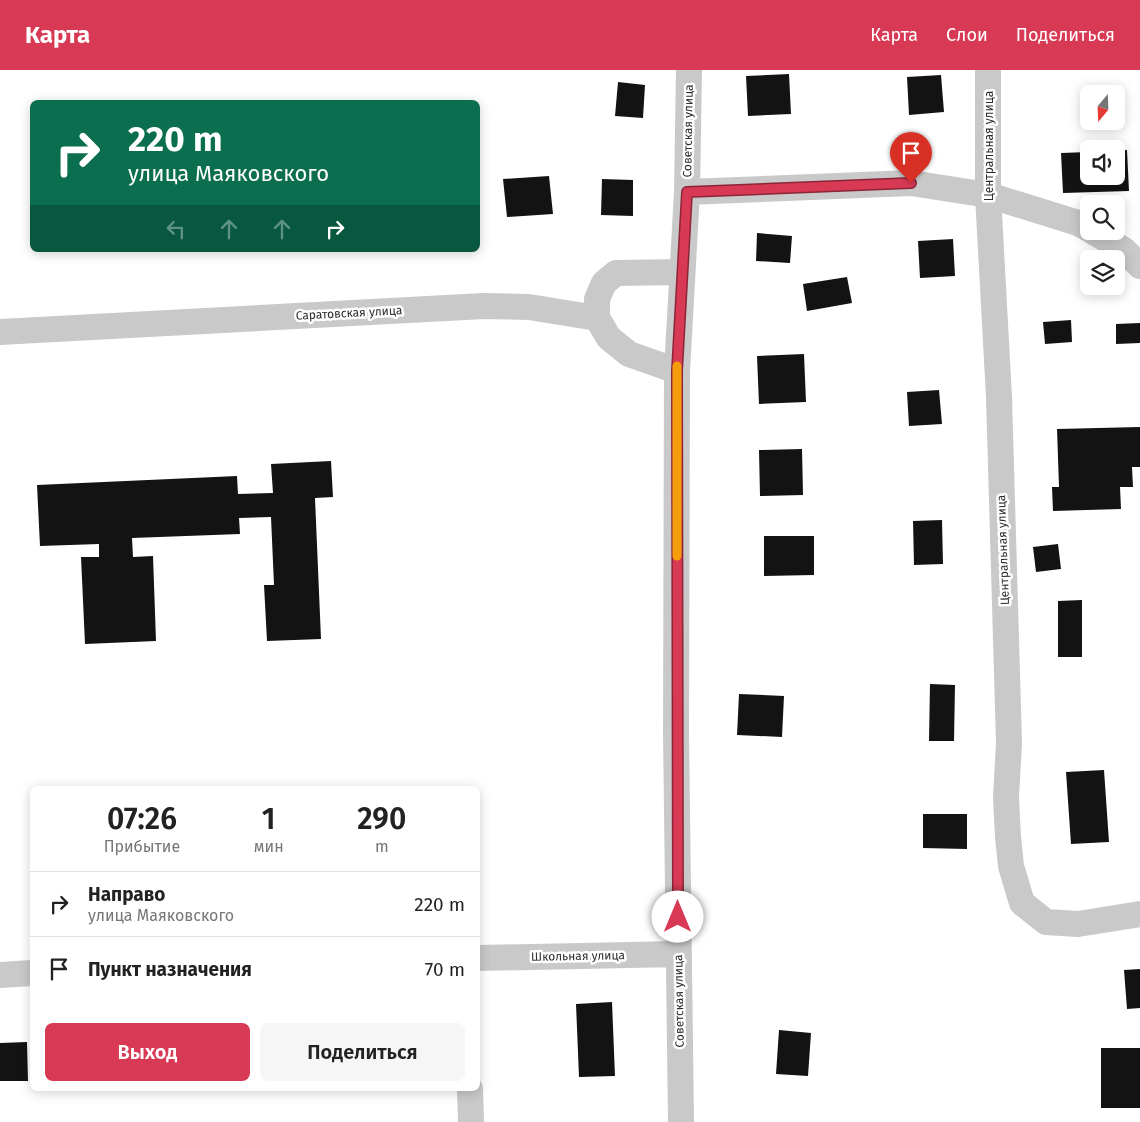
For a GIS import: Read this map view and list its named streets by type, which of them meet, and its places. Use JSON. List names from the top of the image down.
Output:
{
  "streets": {
    "street": [
      "Советская улица",
      "Центральная улица",
      "Саратовская улица",
      "Школьная улица"
    ]
  },
  "crossings": [
    ["Советская улица", "Школьная улица"]
  ],
  "north": "bottom",
  "page": {
    "header": "Карта",
    "nav": ["Карта", "Слои", "Поделиться"],
    "turn": ["220 m", "улица Маяковского"],
    "eta": [
      "07:26",
      "Прибытие",
      "1",
      "мин",
      "290",
      "m"
    ],
    "list": [
      {
        "name": "Направо",
        "note": "улица Маяковского",
        "value": "220 m"
      },
      {
        "name": "Пункт назначения",
        "value": "70 m"
      }
    ],
    "buttons": ["Выход", "Поделиться"]
  }
}
